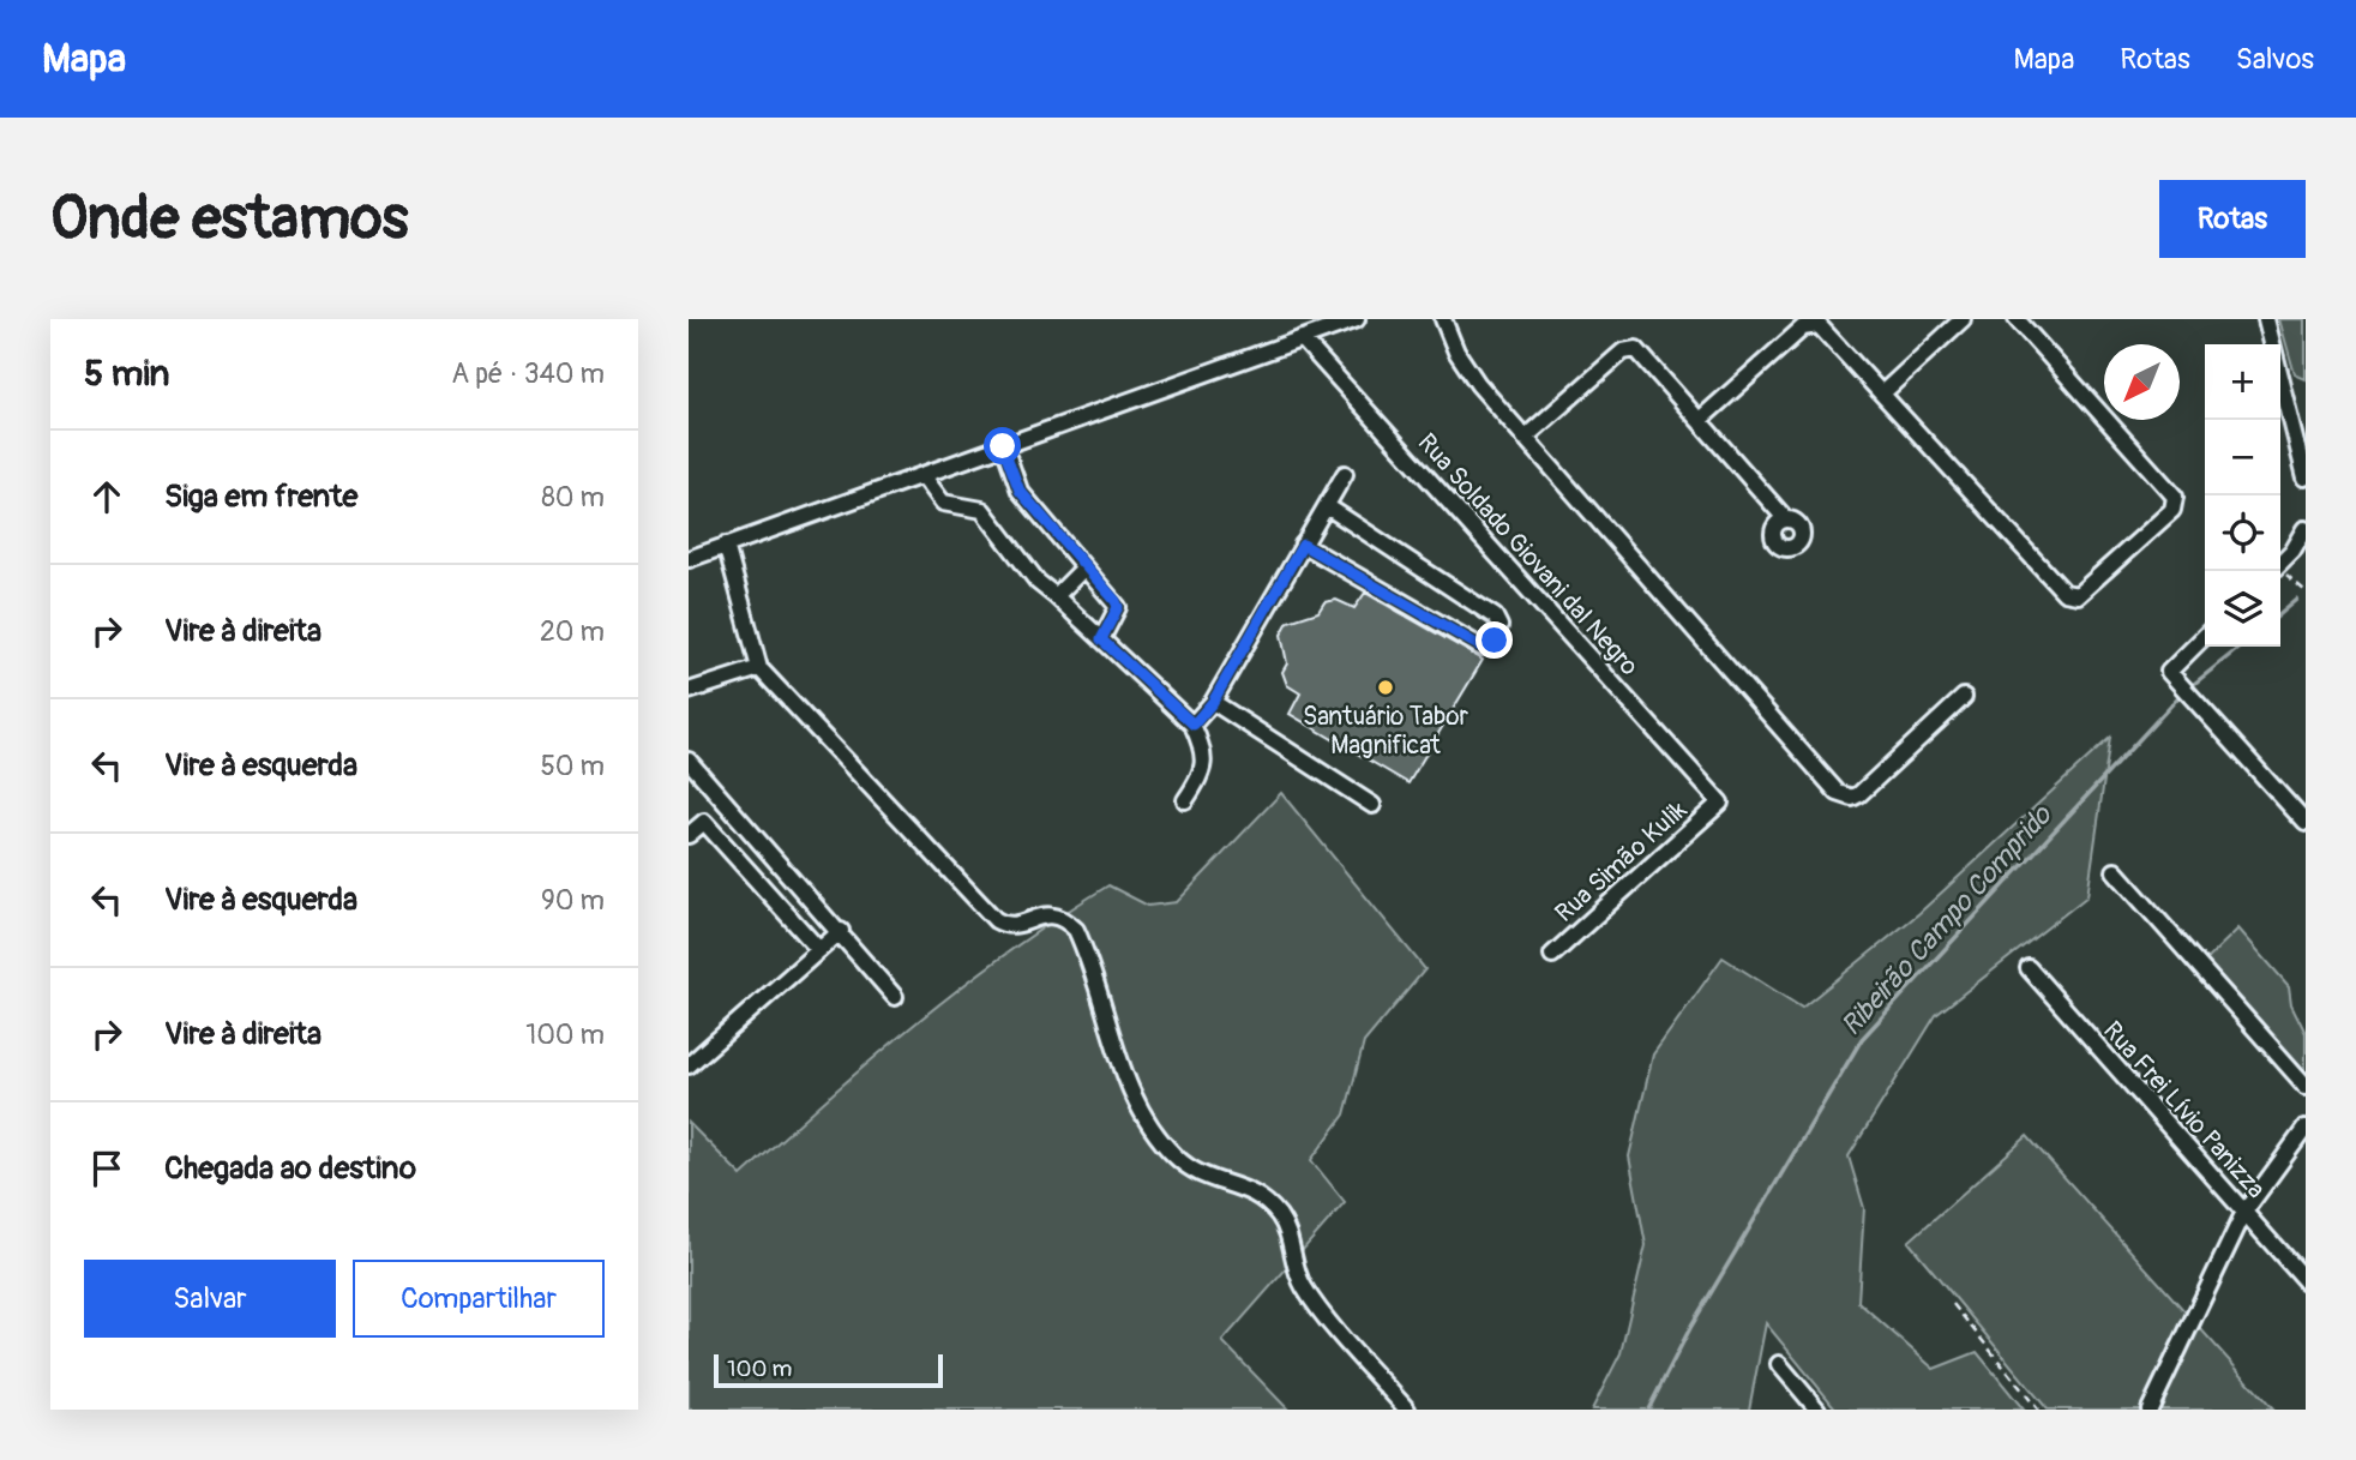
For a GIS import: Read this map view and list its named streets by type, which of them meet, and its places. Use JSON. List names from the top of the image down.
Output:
{
  "streets": {
    "street": ["Rua Soldado Giovani dal Negro", "Rua Simão Kulik", "Rua Frei Lívio Panizza"]
  },
  "crossings": [
    ["Rua Soldado Giovani dal Negro", "Rua Simão Kulik"]
  ],
  "water": ["Ribeirão Campo Comprido"],
  "places": ["Santuário Tabor Magnificat"],
  "scale_bar": "100 m",
  "north": "bottom left",
  "page": {
    "header": "Mapa",
    "nav": ["Mapa", "Rotas", "Salvos"],
    "buttons": [
      "Rotas",
      ["Salvar", "Compartilhar"]
    ],
    "title": "Onde estamos",
    "heading": ["5 min", "A pé · 340 m"],
    "map_buttons": ["+", "−"],
    "list": [
      ["Siga em frente", "80 m"],
      ["Vire à direita", "20 m"],
      ["Vire à esquerda", "50 m"],
      ["Vire à esquerda", "90 m"],
      ["Vire à direita", "100 m"],
      "Chegada ao destino"
    ],
    "scale": "100 m"
  }
}
